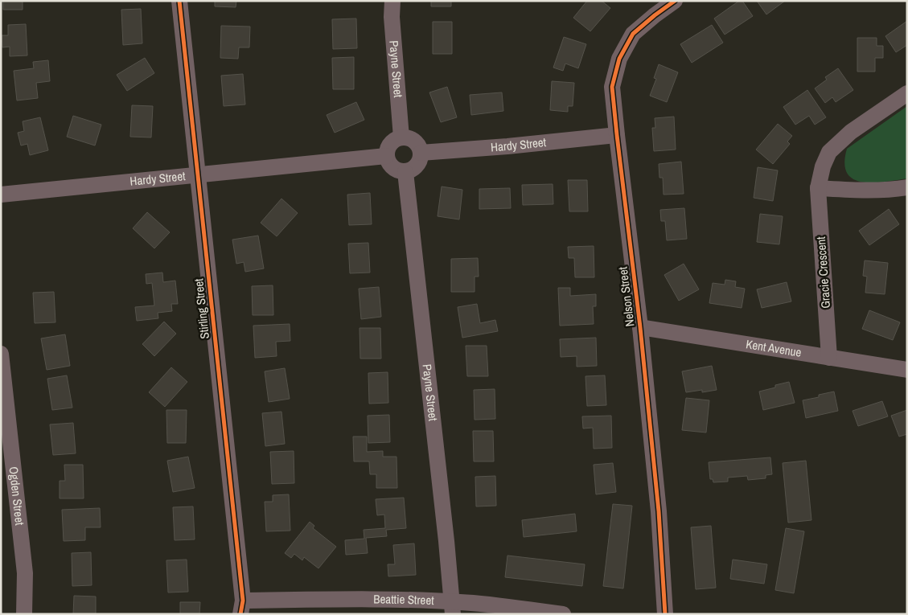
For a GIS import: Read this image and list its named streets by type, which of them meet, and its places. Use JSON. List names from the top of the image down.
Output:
{
  "streets": {
    "street": [
      "Payne Street",
      "Hardy Street",
      "Gracie Crescent",
      "Nelson Street",
      "Stirling Street",
      "Kent Avenue",
      "Ogden Street",
      "Beattie Street"
    ]
  },
  "crossings": [
    ["Payne Street", "Hardy Street"],
    ["Payne Street", "Beattie Street"],
    ["Hardy Street", "Nelson Street"],
    ["Hardy Street", "Stirling Street"],
    ["Gracie Crescent", "Kent Avenue"],
    ["Nelson Street", "Kent Avenue"],
    ["Stirling Street", "Beattie Street"]
  ]
}
